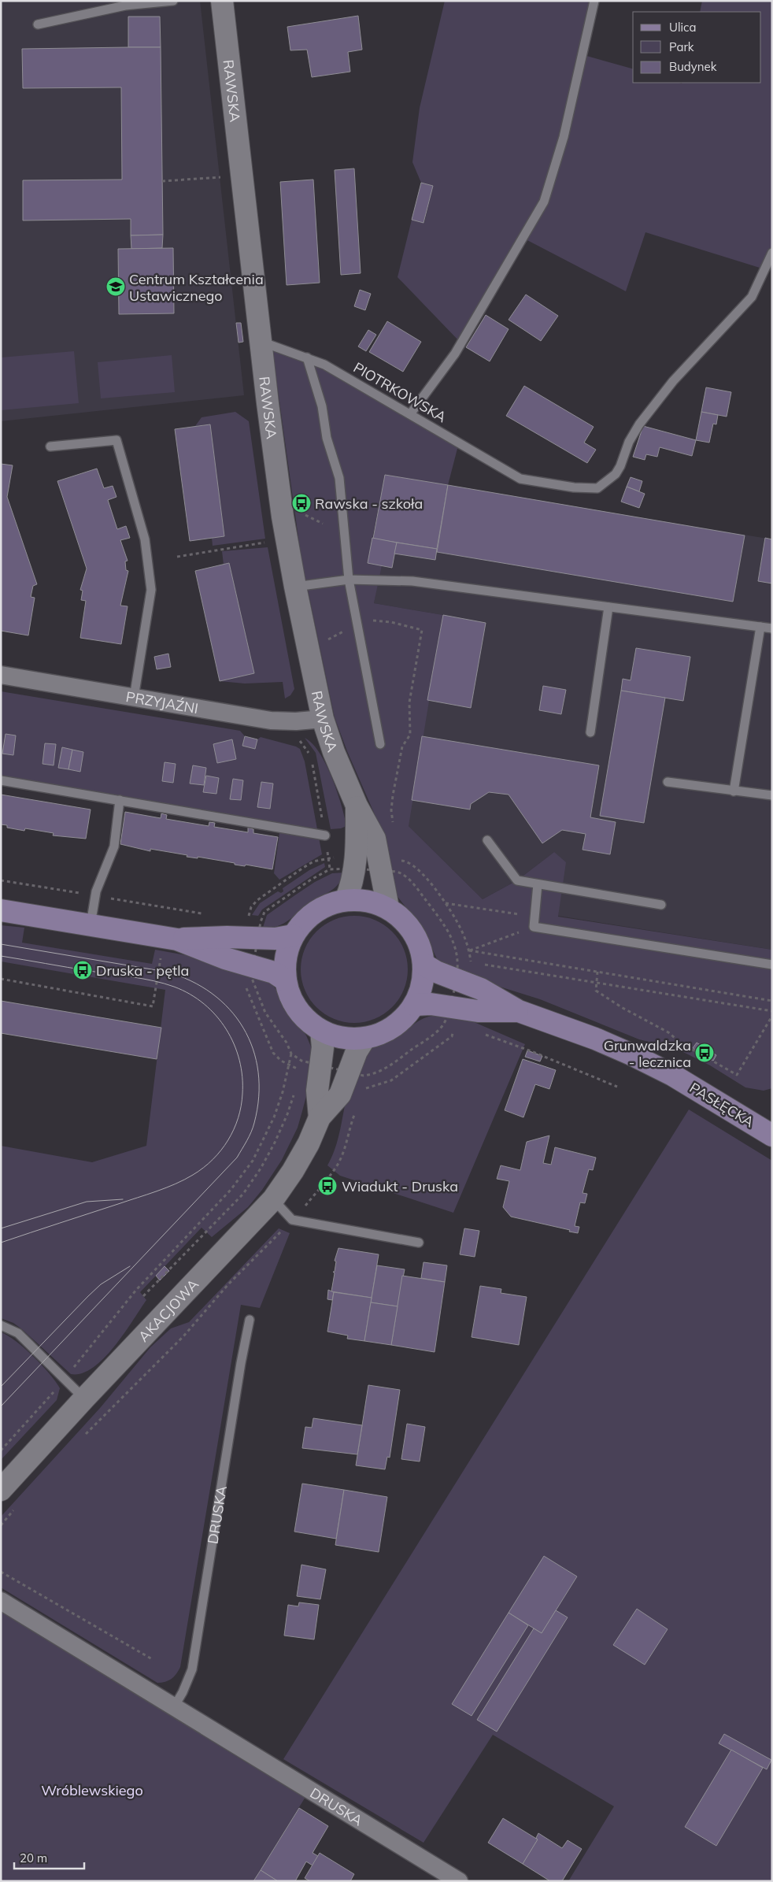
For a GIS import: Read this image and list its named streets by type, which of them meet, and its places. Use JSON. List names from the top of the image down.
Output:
{
  "streets": {
    "main road": ["PASŁĘCKA"],
    "street": [
      "RAWSKA",
      "PRZYJAŹNI",
      "AKACJOWA",
      "DRUSKA"
    ],
    "lane": ["PIOTRKOWSKA"]
  },
  "crossings": [
    ["RAWSKA", "PIOTRKOWSKA"],
    ["RAWSKA", "PRZYJAŹNI"],
    ["RAWSKA", "PASŁĘCKA"],
    ["RAWSKA", "AKACJOWA"],
    ["PASŁĘCKA", "AKACJOWA"]
  ],
  "parks": ["Wróblewskiego"],
  "places": {
    "school or university": ["Centrum Kształcenia Ustawicznego"],
    "bus stop": [
      "Rawska - szkoła",
      "Druska - pętla",
      "Grunwaldzka - lecznica",
      "Wiadukt - Druska"
    ]
  },
  "legend": ["Ulica", "Park", "Budynek"],
  "scale_bar": "20 m"
}
